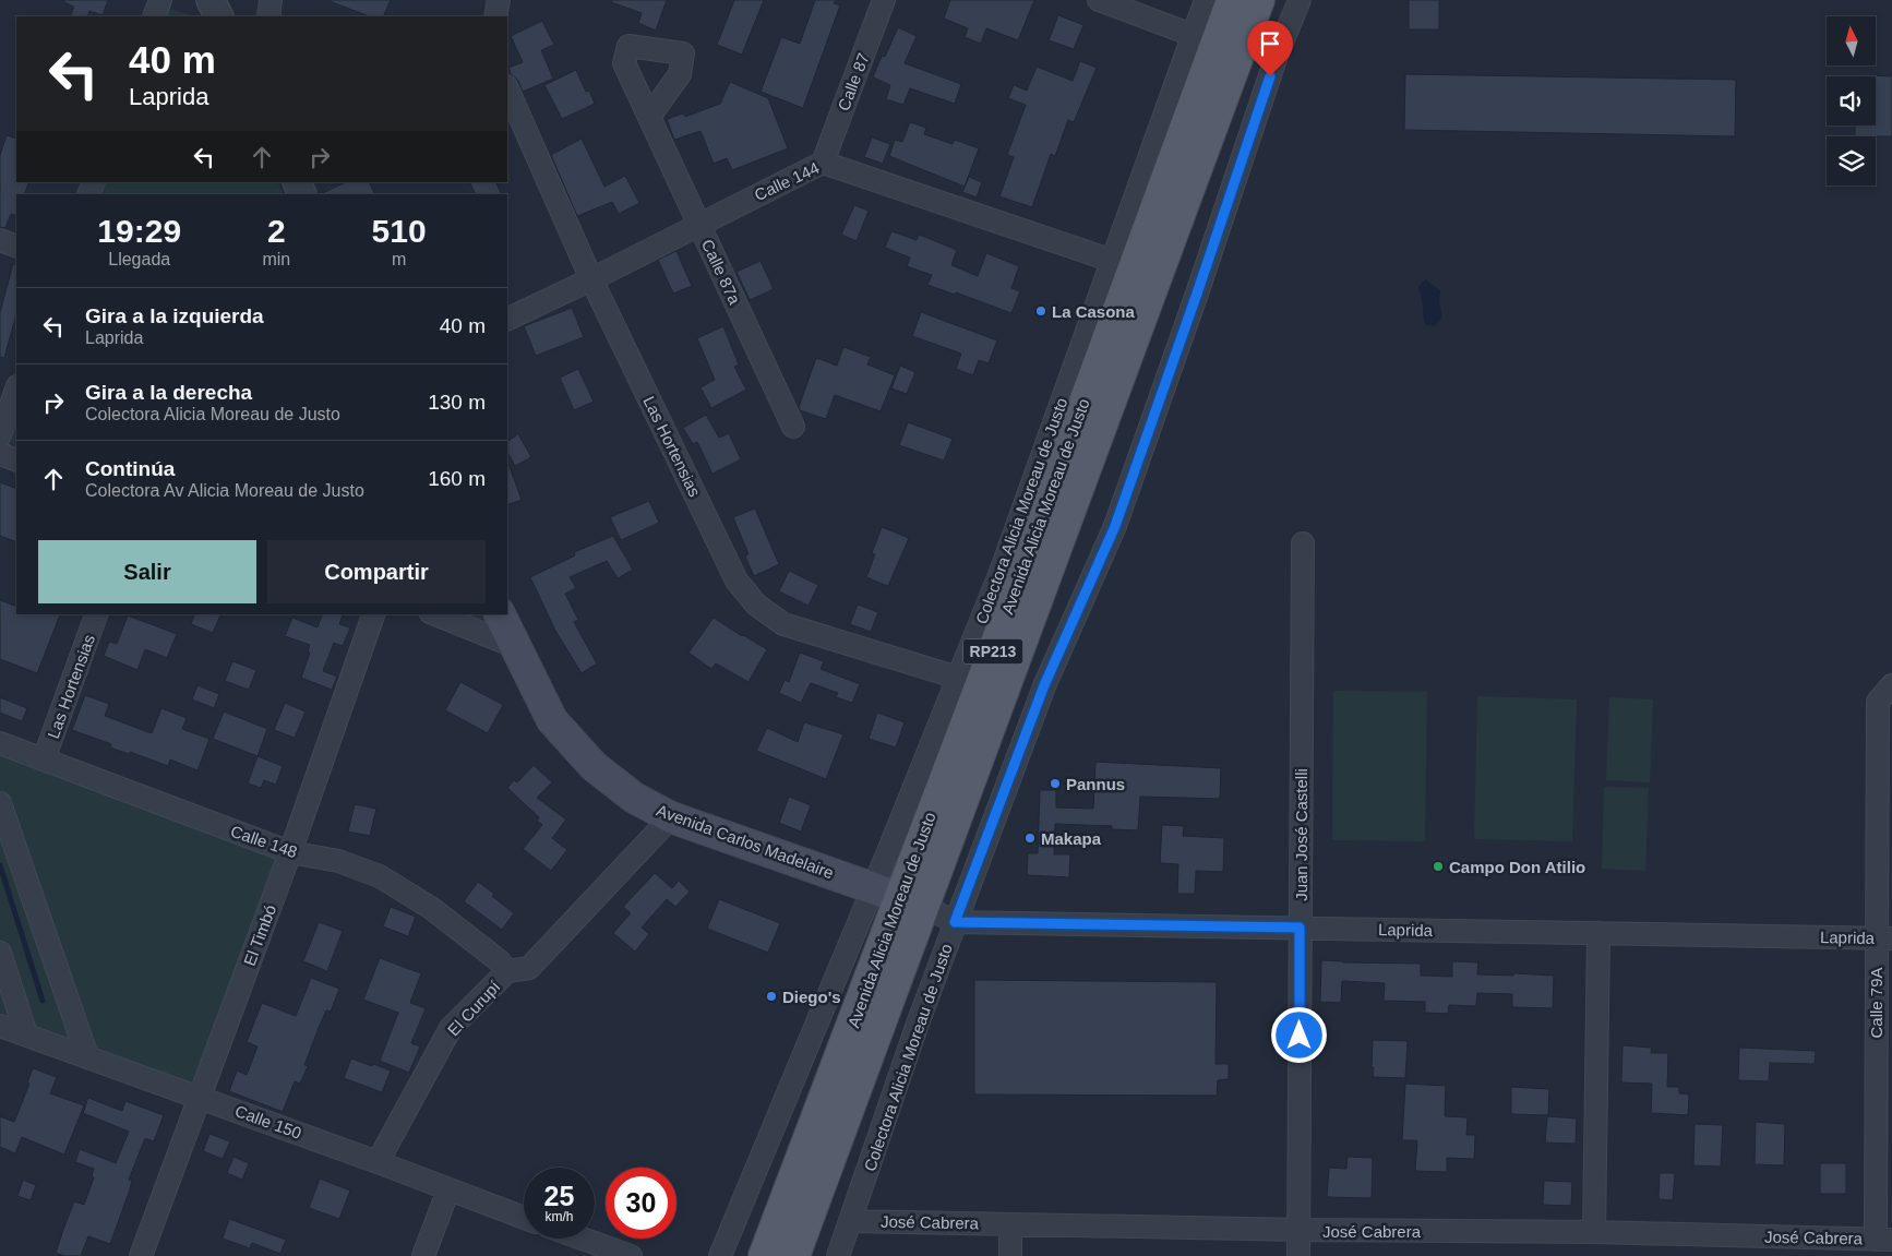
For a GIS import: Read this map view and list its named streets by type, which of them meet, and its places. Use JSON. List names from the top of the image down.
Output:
{
  "streets": {
    "main road": ["Avenida Alicia Moreau de Justo", "RP213", "Avenida Carlos Madelaire"],
    "street": [
      "Calle 87",
      "Calle 144",
      "Calle 87a",
      "Las Hortensias",
      "Colectora Alicia Moreau de Justo",
      "Juan José Castelli",
      "Calle 148",
      "Laprida",
      "El Timbó",
      "Calle 79A",
      "El Curupí",
      "Calle 150",
      "José Cabrera"
    ]
  },
  "crossings": [
    ["Calle 87", "Calle 144"],
    ["Calle 144", "Calle 87a"],
    ["Calle 144", "Las Hortensias"],
    ["Calle 144", "Colectora Alicia Moreau de Justo"],
    ["Las Hortensias", "Colectora Alicia Moreau de Justo"],
    ["Las Hortensias", "Calle 148"],
    ["Avenida Alicia Moreau de Justo", "Colectora Alicia Moreau de Justo"],
    ["Avenida Alicia Moreau de Justo", "Avenida Carlos Madelaire"],
    ["Avenida Alicia Moreau de Justo", "Laprida"],
    ["Colectora Alicia Moreau de Justo", "Avenida Carlos Madelaire"],
    ["Colectora Alicia Moreau de Justo", "Laprida"],
    ["Colectora Alicia Moreau de Justo", "José Cabrera"],
    ["Juan José Castelli", "Laprida"],
    ["Juan José Castelli", "José Cabrera"],
    ["Calle 148", "El Timbó"],
    ["Calle 148", "El Curupí"],
    ["Avenida Carlos Madelaire", "Laprida"],
    ["Avenida Carlos Madelaire", "El Curupí"],
    ["Laprida", "Calle 79A"],
    ["El Timbó", "Calle 150"],
    ["Calle 79A", "José Cabrera"],
    ["El Curupí", "Calle 150"]
  ],
  "places": [
    "La Casona",
    "Pannus",
    "Makapa",
    "Campo Don Atilio",
    "Diego's"
  ],
  "north": "top",
  "page": {
    "turn": ["40 m", "Laprida"],
    "eta": [
      "19:29",
      "Llegada",
      "2",
      "min",
      "510",
      "m"
    ],
    "list": [
      {
        "name": "Gira a la izquierda",
        "note": "Laprida",
        "value": "40 m"
      },
      {
        "name": "Gira a la derecha",
        "note": "Colectora Alicia Moreau de Justo",
        "value": "130 m"
      },
      {
        "name": "Continúa",
        "note": "Colectora Av Alicia Moreau de Justo",
        "value": "160 m"
      }
    ],
    "buttons": ["Salir", "Compartir"],
    "speed": "25 km/h",
    "limit": "30"
  }
}
